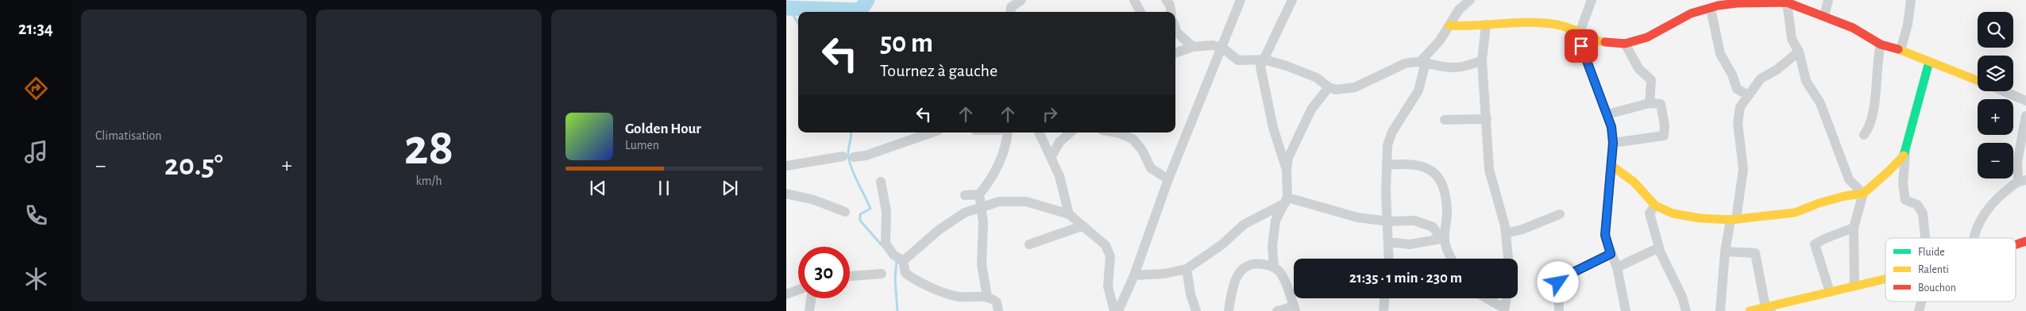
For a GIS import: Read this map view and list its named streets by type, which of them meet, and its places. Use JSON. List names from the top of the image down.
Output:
{
  "legend": ["Fluide", "Ralenti", "Bouchon"],
  "page": {
    "tabs": "21:34",
    "tile": [
      "Climatisation",
      ["28", "km/h"]
    ],
    "map_buttons": ["+", "−"],
    "turn": ["50 m", "Tournez à gauche"],
    "song": ["Golden Hour", "Lumen"],
    "heat": ["−", "20.5°", "+"],
    "limit": "30",
    "trip": "21:35 · 1 min · 230 m"
  }
}
